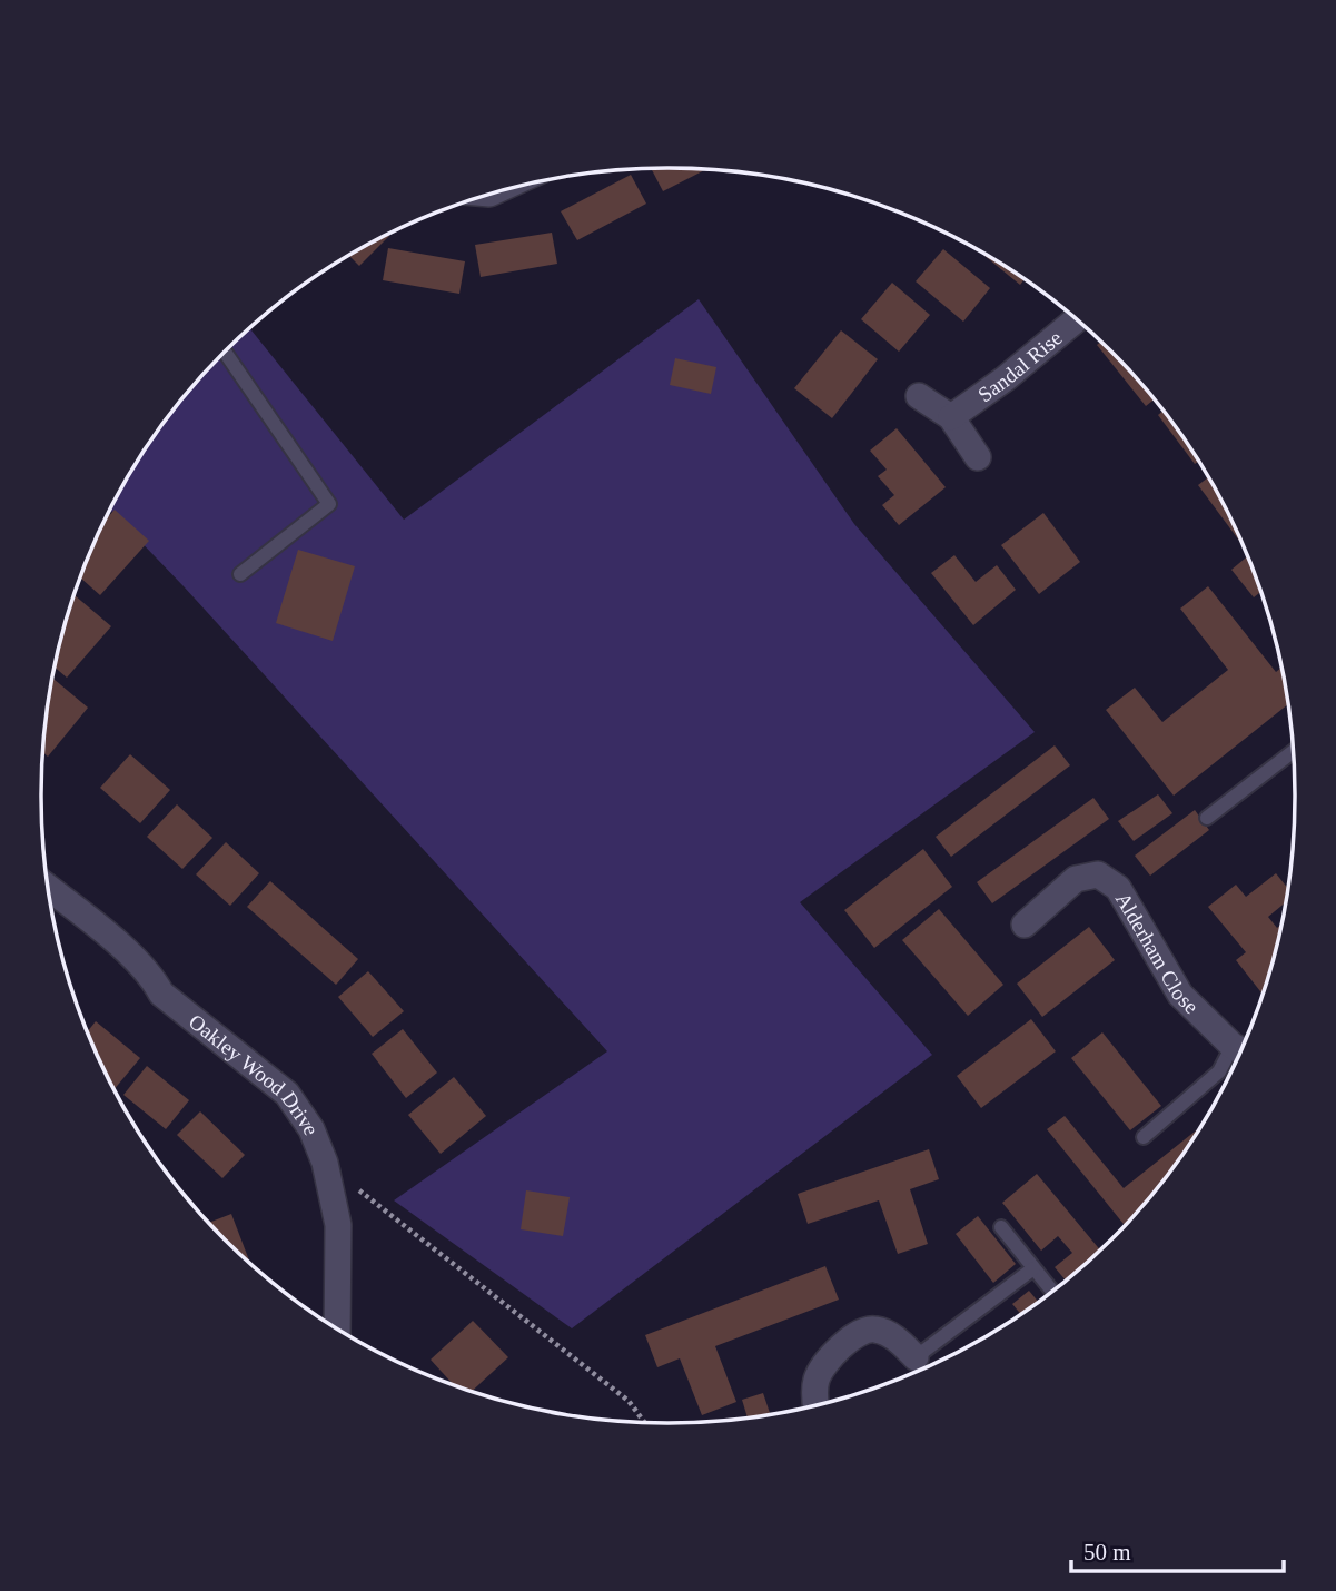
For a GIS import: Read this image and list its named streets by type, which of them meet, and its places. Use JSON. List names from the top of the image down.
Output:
{
  "streets": {
    "street": ["Sandal Rise", "Alderham Close", "Oakley Wood Drive"]
  },
  "scale_bar": "50 m"
}
